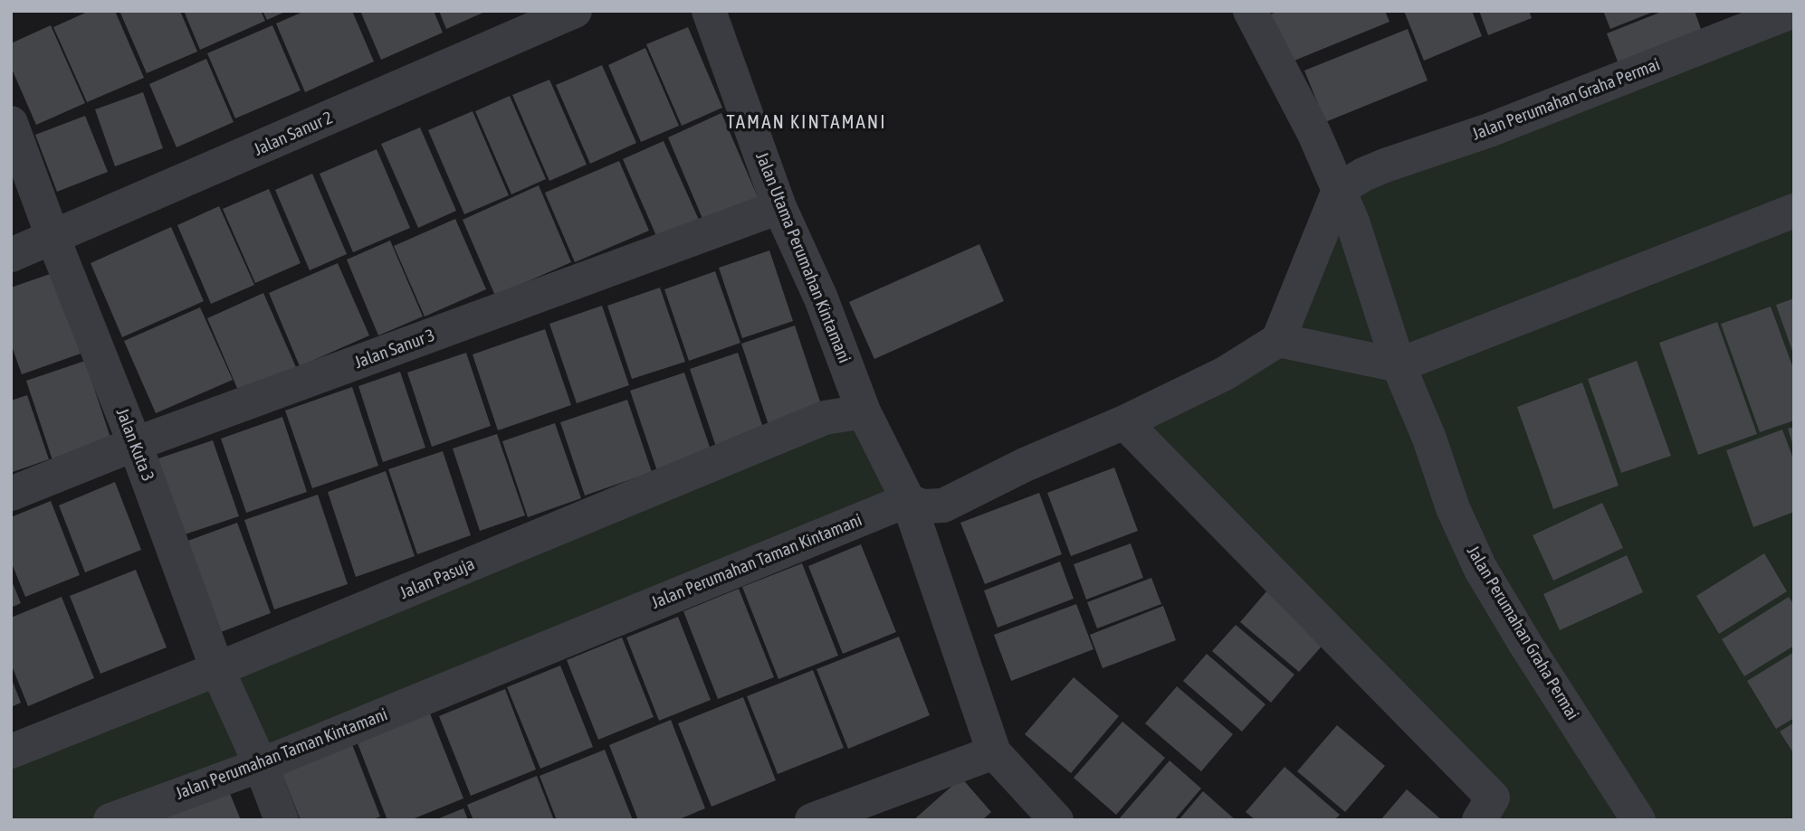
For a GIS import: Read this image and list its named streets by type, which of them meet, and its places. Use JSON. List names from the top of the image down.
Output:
{
  "streets": {
    "street": [
      "Jalan Perumahan Graha Permai",
      "Jalan Sanur 2",
      "Jalan Utama Perumahan Kintamani",
      "Jalan Sanur 3",
      "Jalan Kuta 3",
      "Jalan Perumahan Taman Kintamani",
      "Jalan Pasuja"
    ]
  },
  "crossings": [
    ["Jalan Sanur 2", "Jalan Kuta 3"],
    ["Jalan Utama Perumahan Kintamani", "Jalan Sanur 3"],
    ["Jalan Utama Perumahan Kintamani", "Jalan Perumahan Taman Kintamani"],
    ["Jalan Utama Perumahan Kintamani", "Jalan Pasuja"],
    ["Jalan Sanur 3", "Jalan Kuta 3"],
    ["Jalan Kuta 3", "Jalan Perumahan Taman Kintamani"],
    ["Jalan Kuta 3", "Jalan Pasuja"]
  ],
  "districts": ["TAMAN KINTAMANI"]
}
